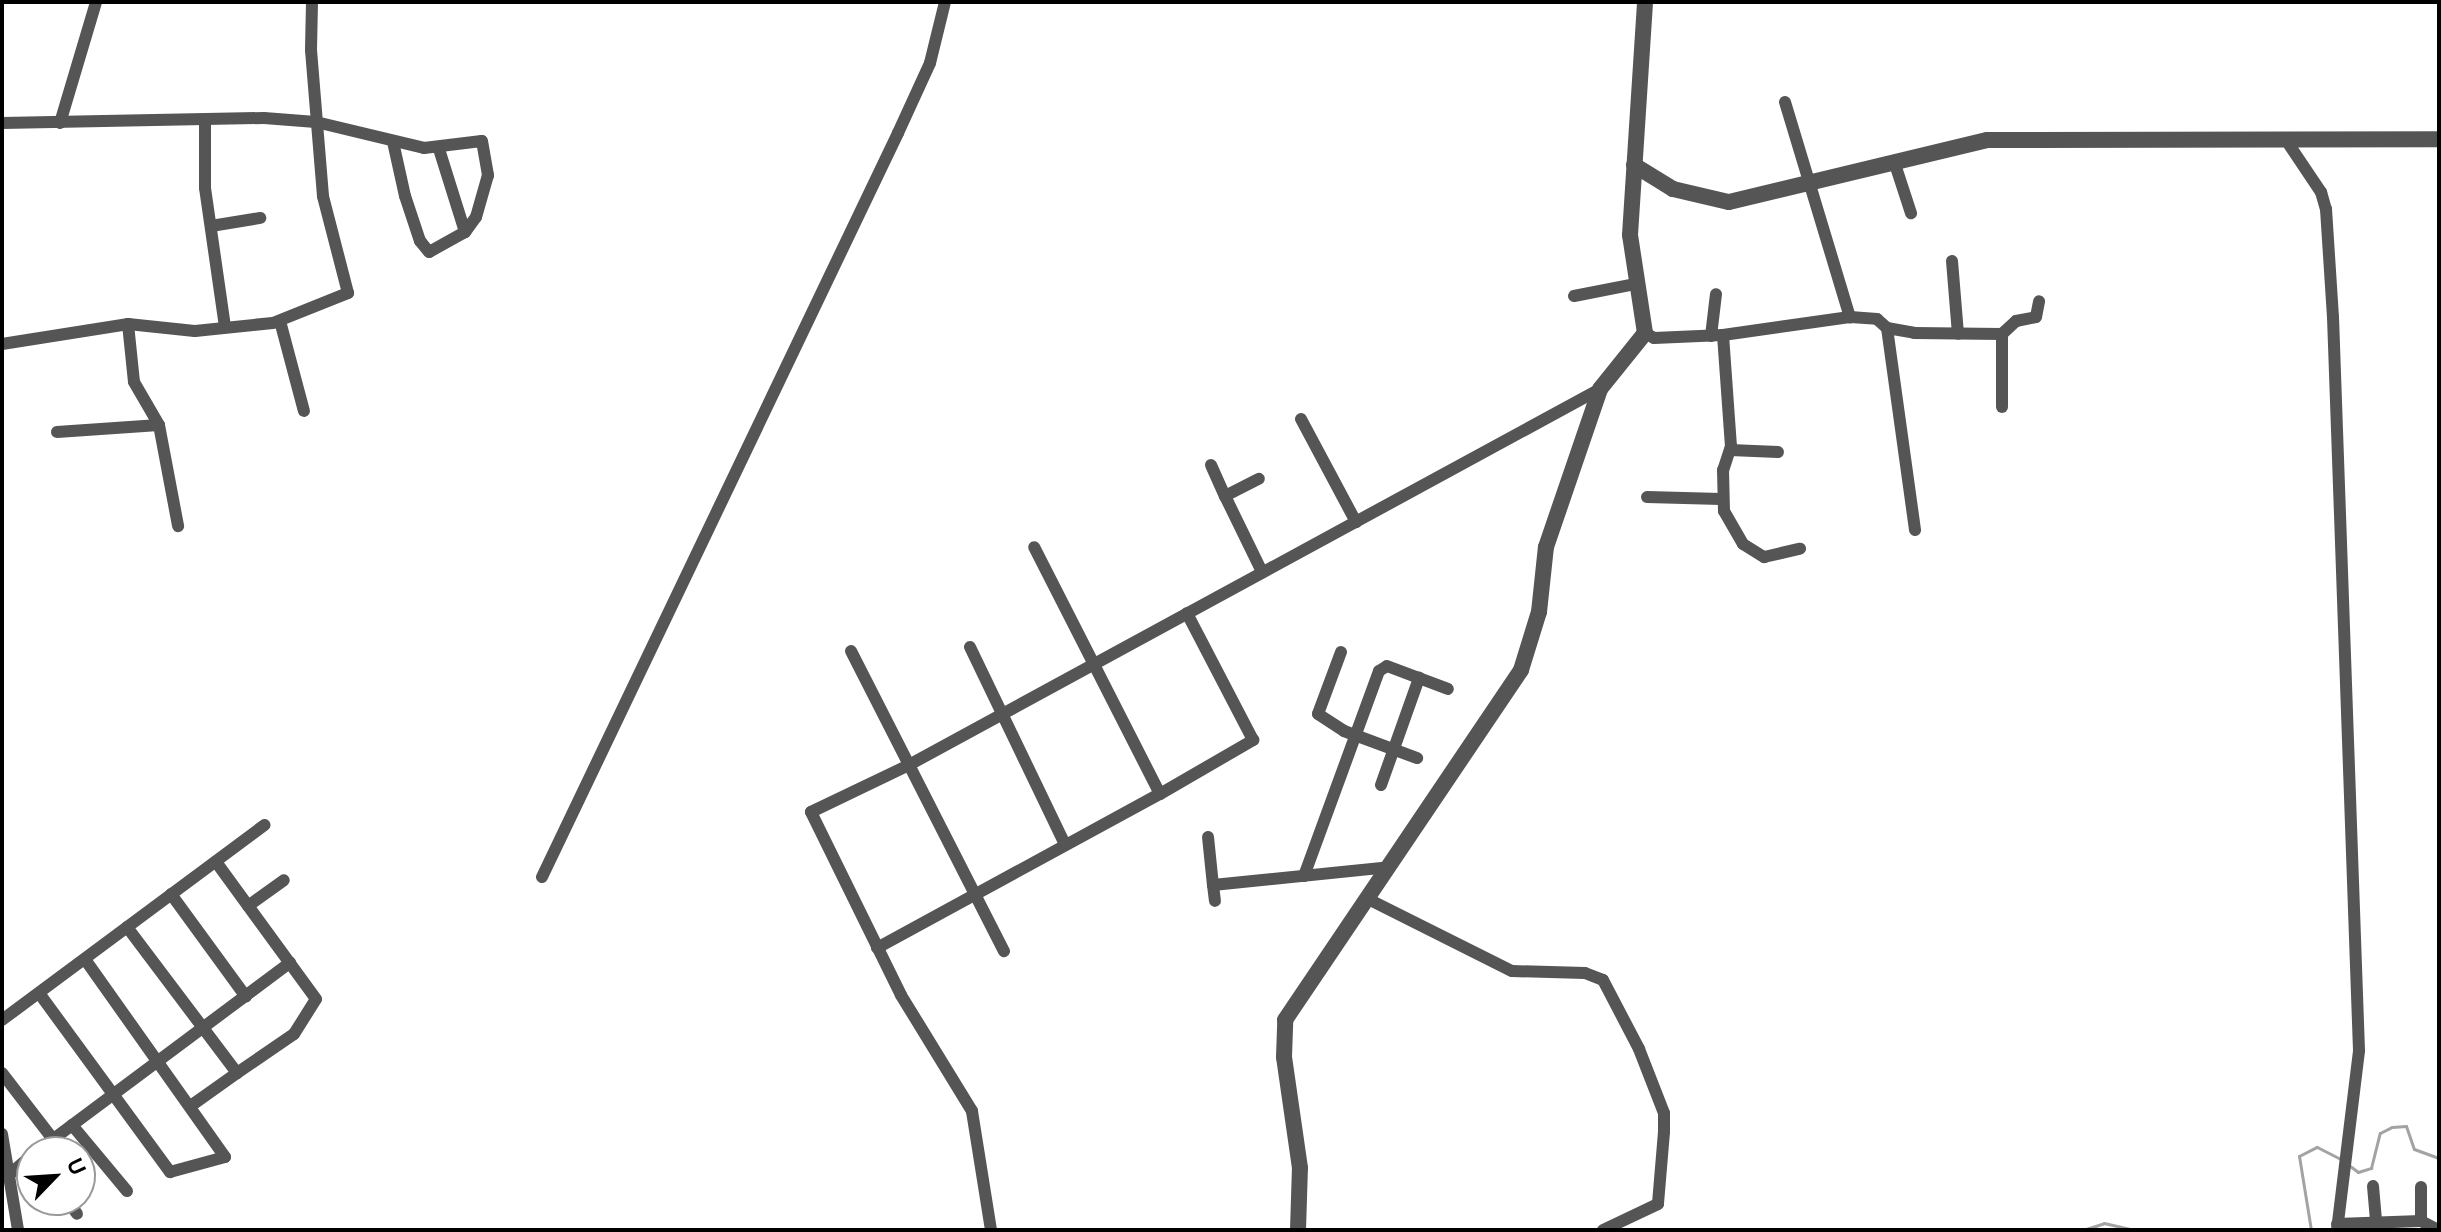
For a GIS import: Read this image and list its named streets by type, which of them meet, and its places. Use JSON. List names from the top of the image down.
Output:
{
  "north": "top right"
}
